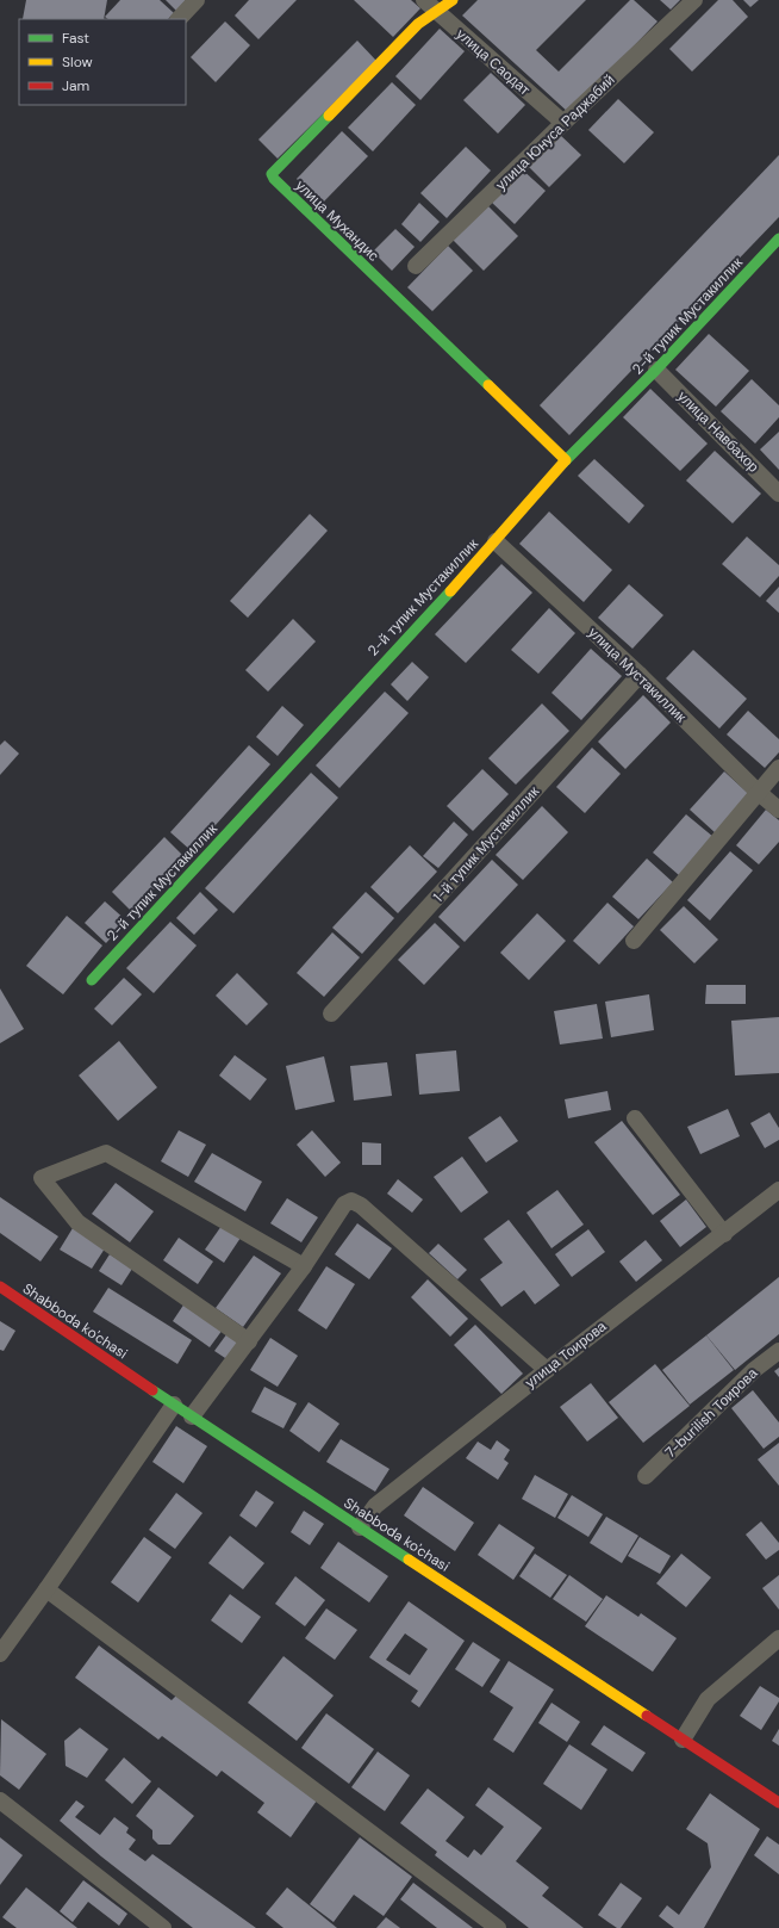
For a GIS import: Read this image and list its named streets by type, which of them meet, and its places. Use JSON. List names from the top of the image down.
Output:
{
  "streets": {
    "street": [
      "улица Саодат",
      "улица Юнуса Раджабий",
      "улица Мухандис",
      "2-й тупик Мустакиллик",
      "улица Навбахор",
      "улица Мустакиллик",
      "1-й тупик Мустакиллик",
      "Shabboda ko'chasi",
      "улица Тоирова",
      "7-burilish Тоирова"
    ]
  },
  "crossings": [
    ["улица Саодат", "улица Юнуса Раджабий"],
    ["улица Саодат", "улица Мухандис"],
    ["улица Мухандис", "2-й тупик Мустакиллик"],
    ["2-й тупик Мустакиллик", "улица Навбахор"],
    ["2-й тупик Мустакиллик", "улица Мустакиллик"],
    ["улица Мустакиллик", "1-й тупик Мустакиллик"],
    ["Shabboda ko'chasi", "улица Тоирова"]
  ],
  "legend": ["Fast", "Slow", "Jam"]
}
